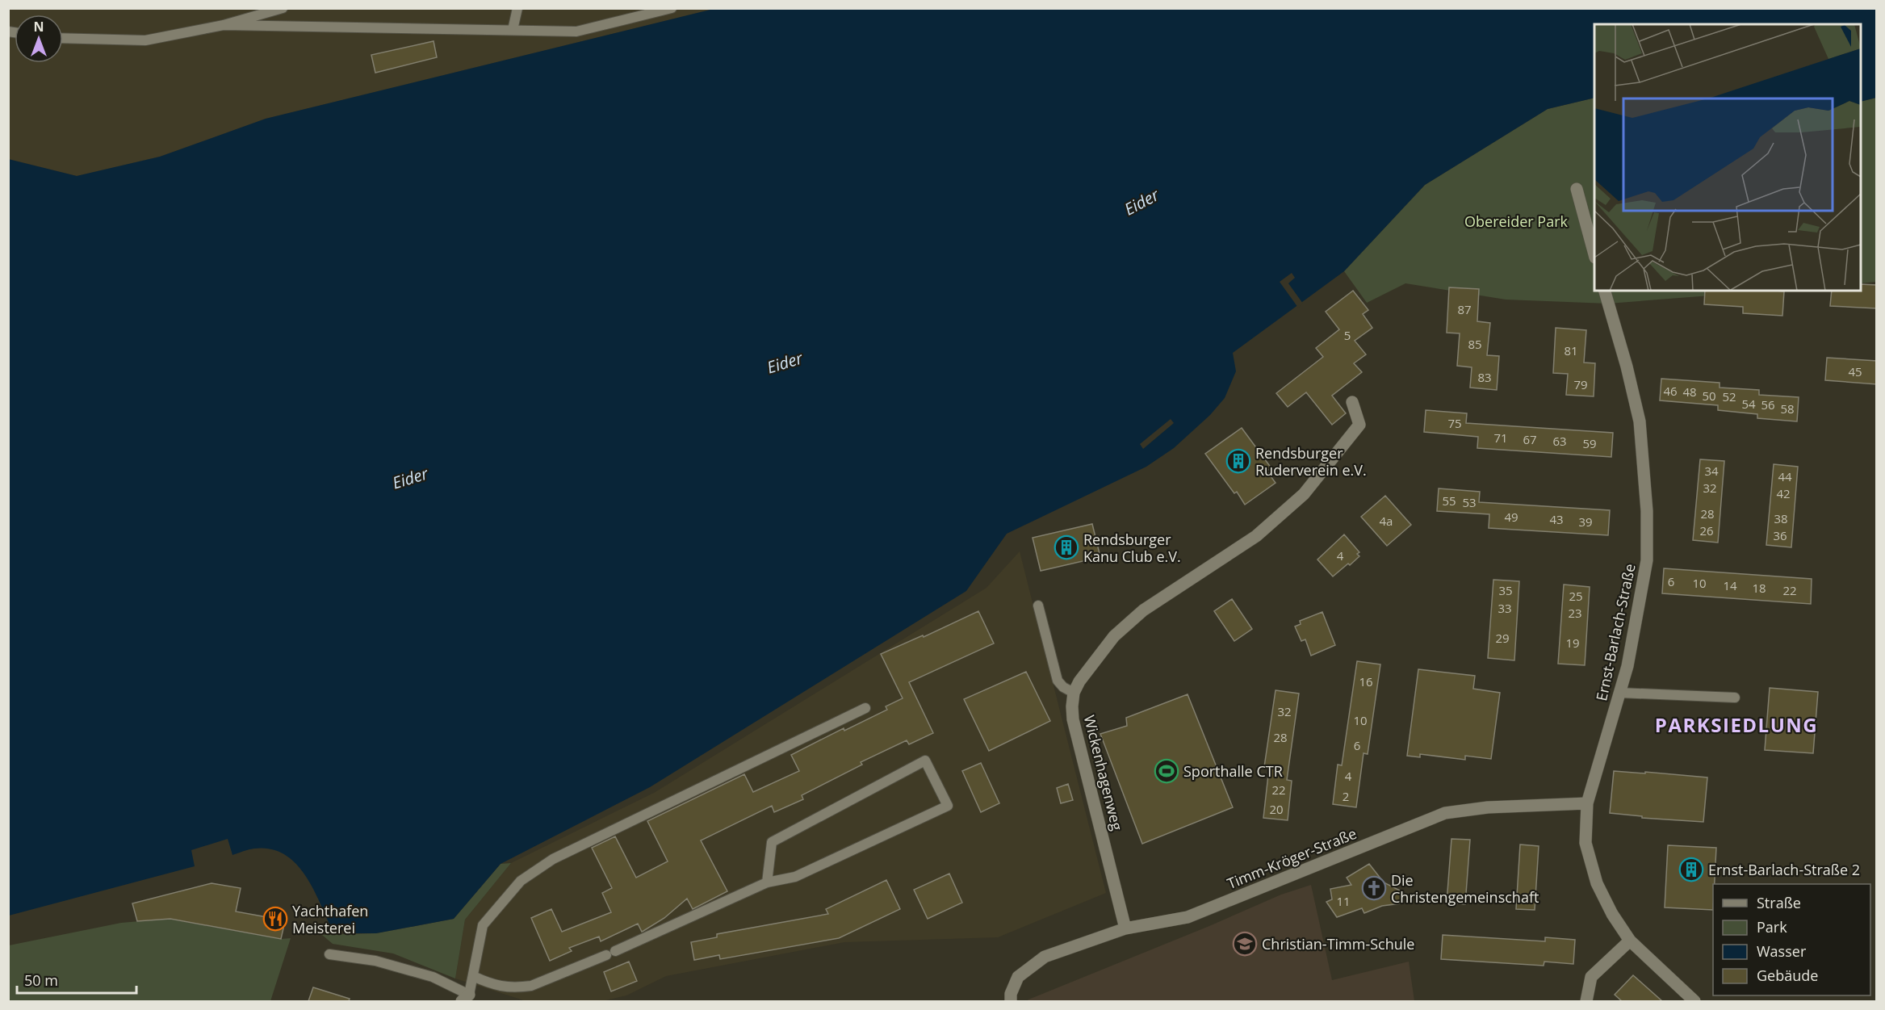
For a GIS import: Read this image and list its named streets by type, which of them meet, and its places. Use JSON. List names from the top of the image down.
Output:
{
  "streets": {
    "street": ["Ernst-Barlach-Straße", "Wickenhagenweg", "Timm-Kröger-Straße"]
  },
  "crossings": [
    ["Ernst-Barlach-Straße", "Timm-Kröger-Straße"],
    ["Wickenhagenweg", "Timm-Kröger-Straße"]
  ],
  "districts": ["PARKSIEDLUNG"],
  "water": ["Eider"],
  "parks": ["Obereider Park"],
  "places": {
    "building": ["Rendsburger Ruderverein e.V.", "Rendsburger Kanu Club e.V.", "Ernst-Barlach-Straße 2"],
    "sports": ["Sporthalle CTR"],
    "church": ["Die Christengemeinschaft"],
    "restaurant": ["Yachthafen Meisterei"],
    "school or university": ["Christian-Timm-Schule"]
  },
  "house_numbers": [
    "87",
    "5",
    "85",
    "81",
    "45",
    "83",
    "79",
    "46",
    "48",
    "50",
    "52",
    "54",
    "56",
    "58",
    "75",
    "71",
    "67",
    "63",
    "59",
    "34",
    "44",
    "32",
    "42",
    "55",
    "53",
    "28",
    "49",
    "38",
    "43",
    "4a",
    "39",
    "26",
    "36",
    "4",
    "6",
    "10",
    "14",
    "18",
    "35",
    "22",
    "25",
    "33",
    "23",
    "29",
    "19",
    "16",
    "32",
    "10",
    "28",
    "6",
    "4",
    "22",
    "2",
    "20",
    "11"
  ],
  "legend": [
    "Straße",
    "Park",
    "Wasser",
    "Gebäude"
  ],
  "scale_bar": "50 m",
  "north": "top"
}
